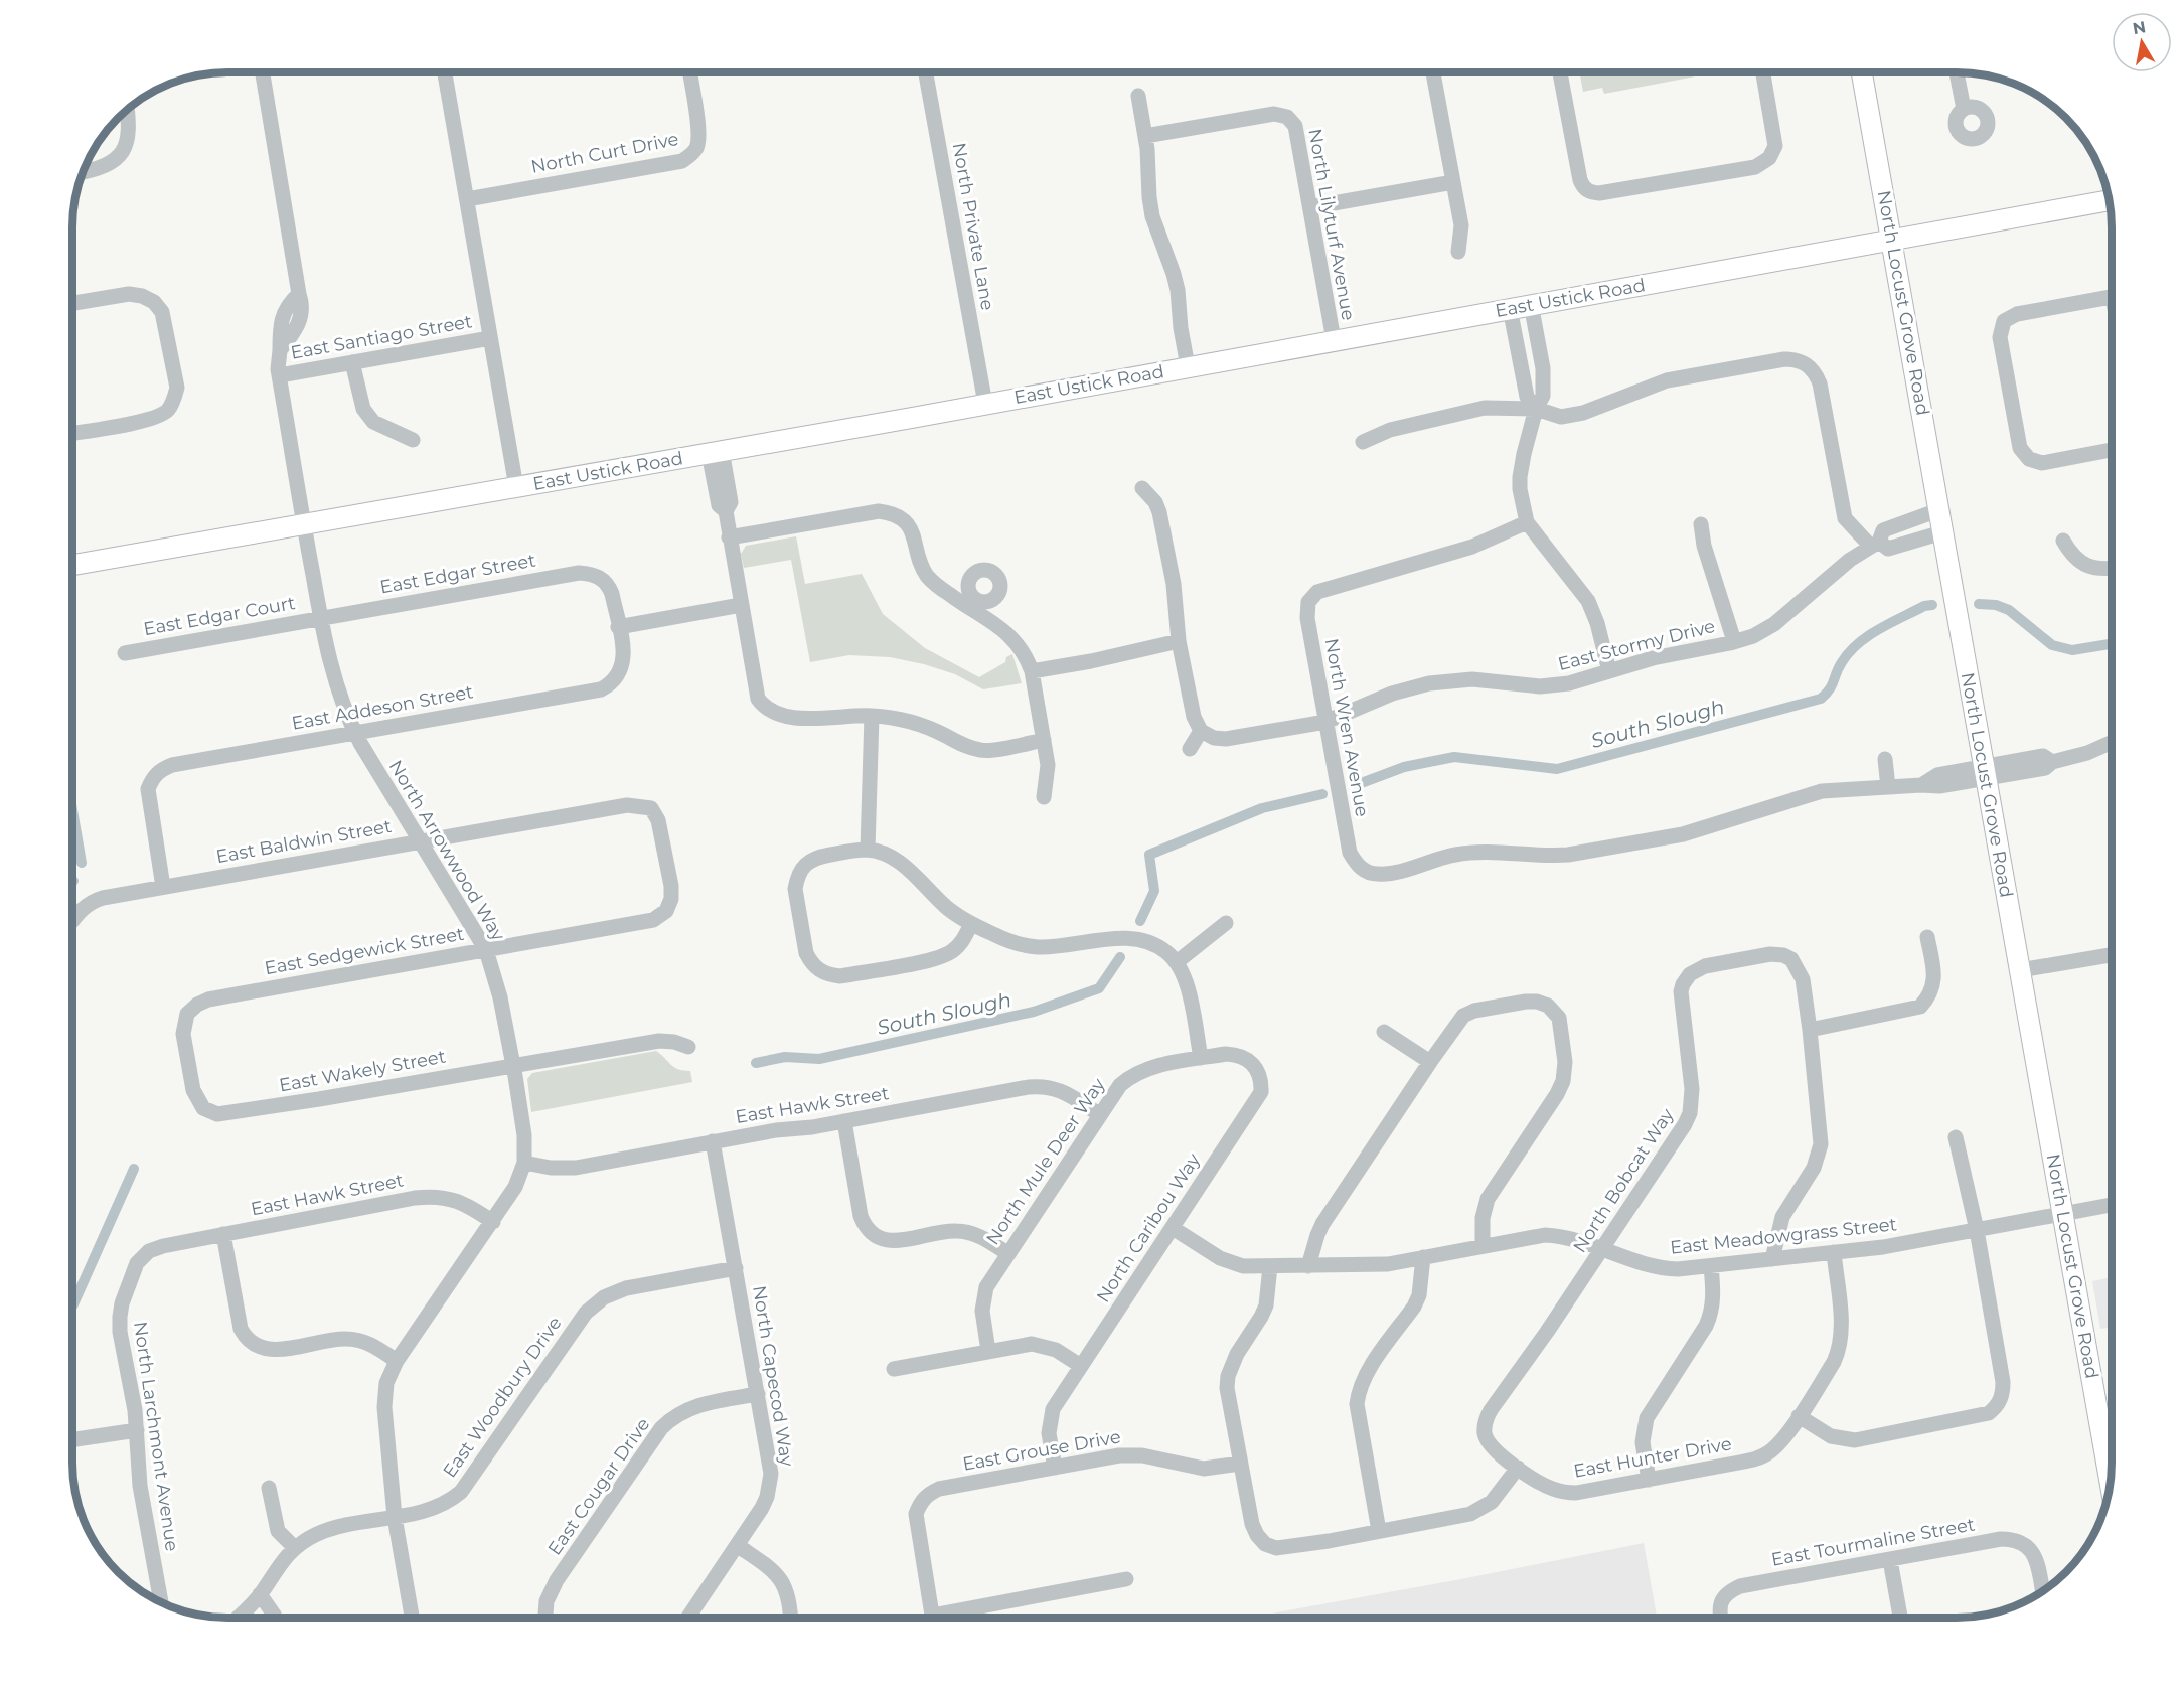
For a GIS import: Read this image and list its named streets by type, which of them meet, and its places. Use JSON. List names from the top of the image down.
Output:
{
  "streets": {
    "main road": ["East Ustick Road", "North Locust Grove Road"],
    "street": [
      "North Curt Drive",
      "North Lilyturf Avenue",
      "North Private Lane",
      "East Santiago Street",
      "East Edgar Street",
      "East Edgar Court",
      "East Stormy Drive",
      "East Addeson Street",
      "North Wren Avenue",
      "East Baldwin Street",
      "North Arrowwood Way",
      "East Sedgewick Street",
      "East Wakely Street",
      "East Hawk Street",
      "North Mule Deer Way",
      "North Bobcat Way",
      "North Caribou Way",
      "East Meadowgrass Street",
      "North Capecod Way",
      "East Woodbury Drive",
      "North Larchmont Avenue",
      "East Grouse Drive",
      "East Hunter Drive",
      "East Cougar Drive",
      "East Tourmaline Street"
    ]
  },
  "crossings": [
    ["North Lilyturf Avenue", "East Ustick Road"],
    ["North Private Lane", "East Ustick Road"],
    ["East Ustick Road", "North Locust Grove Road"],
    ["East Ustick Road", "North Arrowwood Way"],
    ["North Locust Grove Road", "East Stormy Drive"],
    ["North Locust Grove Road", "East Meadowgrass Street"],
    ["East Santiago Street", "North Arrowwood Way"],
    ["East Edgar Street", "East Edgar Court"],
    ["East Edgar Street", "East Addeson Street"],
    ["East Edgar Street", "North Arrowwood Way"],
    ["East Edgar Court", "North Arrowwood Way"],
    ["East Stormy Drive", "North Wren Avenue"],
    ["East Addeson Street", "East Baldwin Street"],
    ["East Addeson Street", "North Arrowwood Way"],
    ["East Baldwin Street", "North Arrowwood Way"],
    ["East Baldwin Street", "East Sedgewick Street"],
    ["North Arrowwood Way", "East Sedgewick Street"],
    ["North Arrowwood Way", "East Wakely Street"],
    ["North Arrowwood Way", "East Hawk Street"],
    ["North Arrowwood Way", "East Woodbury Drive"],
    ["East Sedgewick Street", "East Wakely Street"],
    ["East Hawk Street", "North Mule Deer Way"],
    ["East Hawk Street", "North Capecod Way"],
    ["East Hawk Street", "North Larchmont Avenue"],
    ["North Mule Deer Way", "North Caribou Way"],
    ["North Bobcat Way", "East Meadowgrass Street"],
    ["North Bobcat Way", "East Hunter Drive"],
    ["North Caribou Way", "East Meadowgrass Street"],
    ["North Caribou Way", "East Grouse Drive"],
    ["East Meadowgrass Street", "East Hunter Drive"],
    ["North Capecod Way", "East Woodbury Drive"],
    ["North Capecod Way", "East Cougar Drive"]
  ],
  "water": ["South Slough"],
  "north": "top"
}
